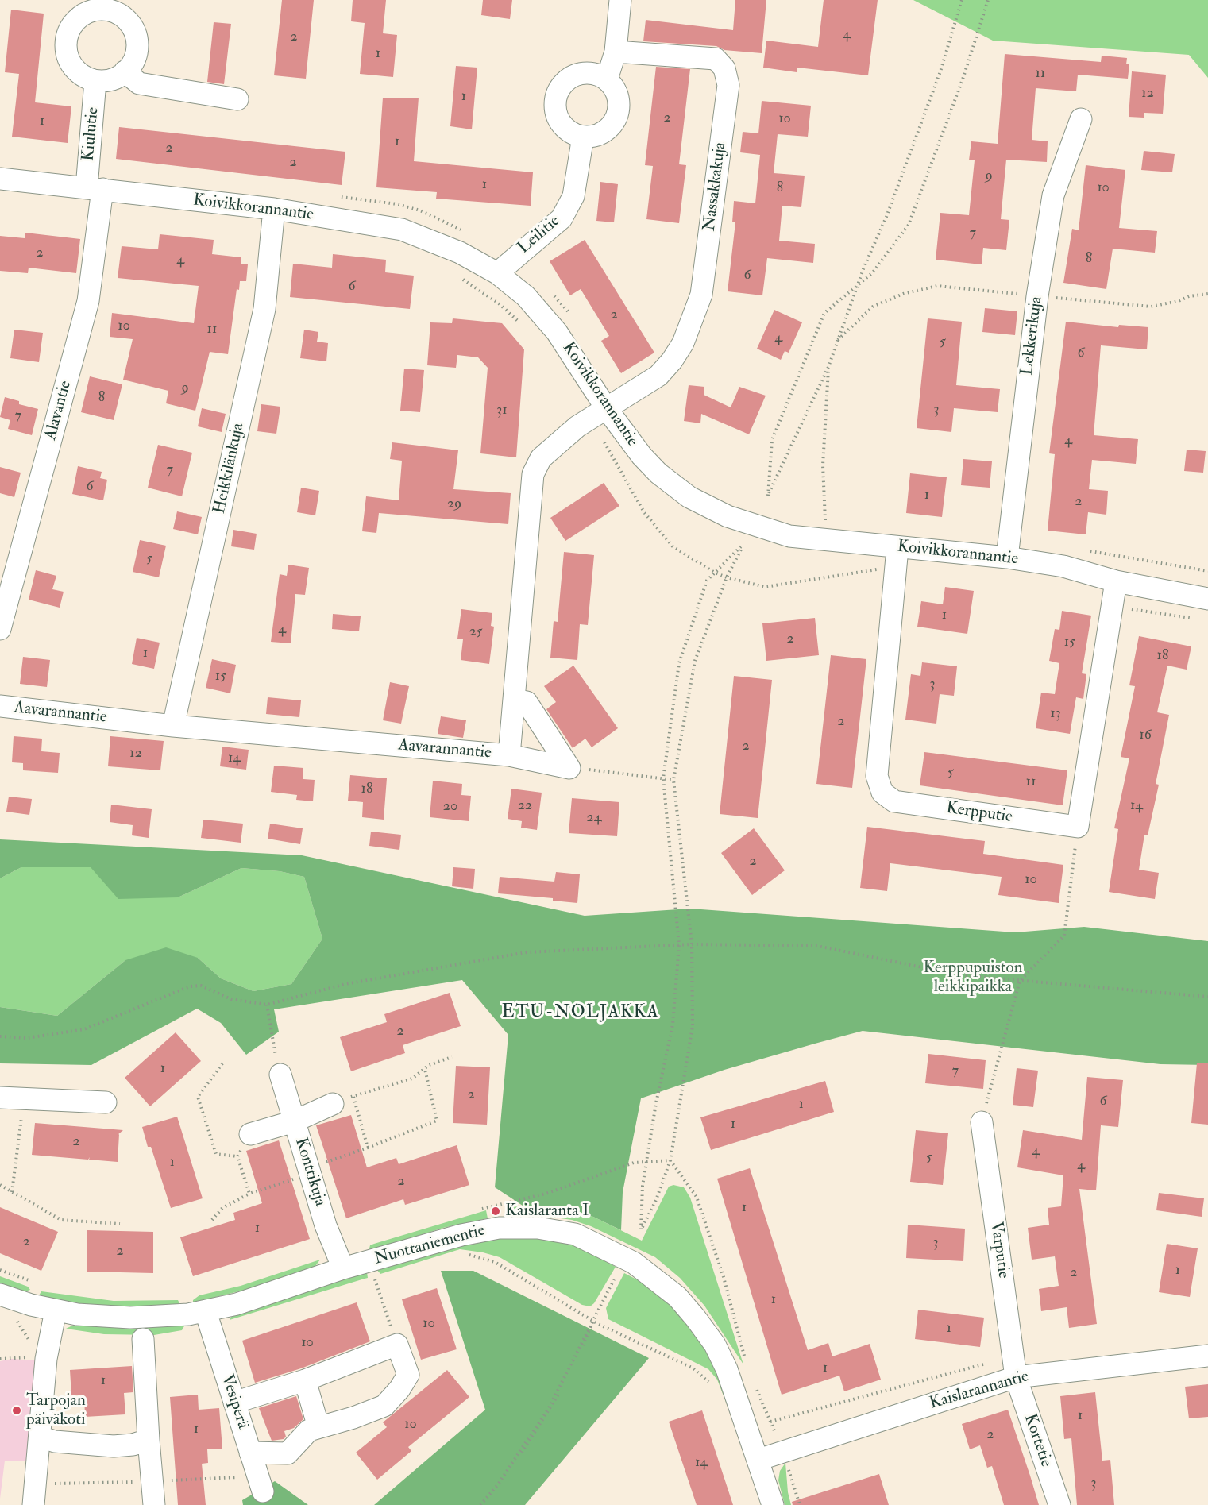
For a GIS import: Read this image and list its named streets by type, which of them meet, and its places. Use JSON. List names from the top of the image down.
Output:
{
  "streets": {
    "street": [
      "Kiulutie",
      "Nassakkakuja",
      "Koivikkorannantie",
      "Leilitie",
      "Lekkerikuja",
      "Alavantie",
      "Heikkilänkuja",
      "Aavarannantie",
      "Kerpputie",
      "Konttikuja",
      "Nuottaniementie",
      "Varputie",
      "Kaislarannantie",
      "Vesiperä",
      "Kortetie"
    ]
  },
  "crossings": [
    ["Kiulutie", "Koivikkorannantie"],
    ["Kiulutie", "Alavantie"],
    ["Nassakkakuja", "Koivikkorannantie"],
    ["Nassakkakuja", "Aavarannantie"],
    ["Koivikkorannantie", "Leilitie"],
    ["Koivikkorannantie", "Lekkerikuja"],
    ["Koivikkorannantie", "Alavantie"],
    ["Koivikkorannantie", "Heikkilänkuja"],
    ["Koivikkorannantie", "Aavarannantie"],
    ["Koivikkorannantie", "Kerpputie"],
    ["Heikkilänkuja", "Aavarannantie"],
    ["Konttikuja", "Nuottaniementie"],
    ["Nuottaniementie", "Kaislarannantie"],
    ["Nuottaniementie", "Vesiperä"],
    ["Varputie", "Kaislarannantie"],
    ["Varputie", "Kortetie"],
    ["Kaislarannantie", "Kortetie"]
  ],
  "districts": ["ETU-NOLJAKKA"],
  "parks": ["Kerppupuiston leikkipaikka"],
  "places": ["Kaislaranta I", "Tarpojan päiväkoti"],
  "house_numbers": [
    "4",
    "2",
    "1",
    "11",
    "12",
    "1",
    "2",
    "10",
    "1",
    "1",
    "2",
    "2",
    "9",
    "1",
    "8",
    "10",
    "7",
    "2",
    "8",
    "4",
    "6",
    "6",
    "2",
    "10",
    "11",
    "4",
    "5",
    "6",
    "9",
    "8",
    "3",
    "31",
    "7",
    "4",
    "7",
    "6",
    "1",
    "2",
    "29",
    "5",
    "1",
    "4",
    "25",
    "2",
    "15",
    "1",
    "18",
    "15",
    "3",
    "13",
    "2",
    "16",
    "2",
    "12",
    "14",
    "5",
    "11",
    "18",
    "22",
    "14",
    "20",
    "24",
    "2",
    "10",
    "2",
    "1",
    "7",
    "2",
    "6",
    "1",
    "1",
    "2",
    "4",
    "5",
    "1",
    "4",
    "2",
    "1",
    "1",
    "2",
    "3",
    "2",
    "1",
    "2",
    "1",
    "10",
    "1",
    "10",
    "1",
    "1",
    "1",
    "10",
    "1",
    "2",
    "14",
    "3"
  ]
}
